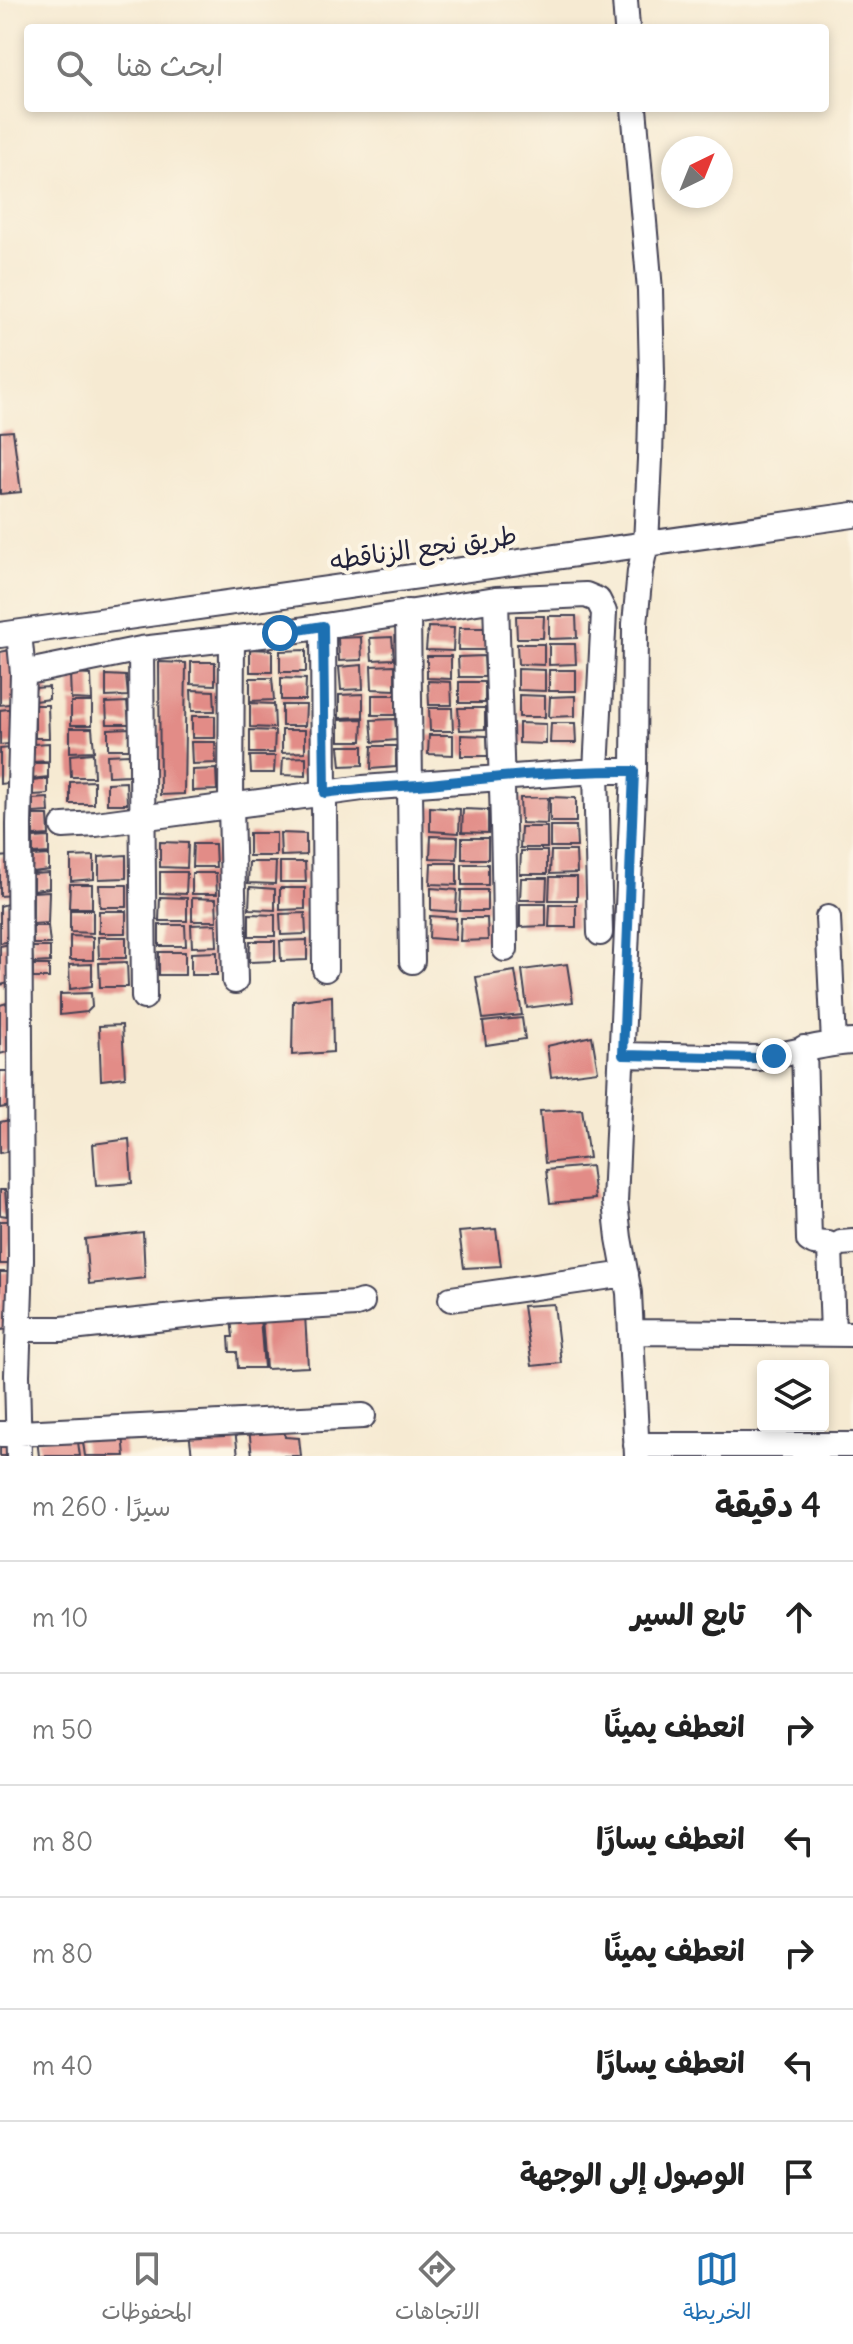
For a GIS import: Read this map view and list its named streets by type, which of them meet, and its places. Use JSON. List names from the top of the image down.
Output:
{
  "streets": {
    "street": ["طريق نجع الزناقطه"]
  },
  "north": "top right",
  "page": {
    "search": "ابحث هنا",
    "heading": ["4 دقيقة", "سيرًا · 260 m"],
    "list": [
      ["تابع السير", "10 m"],
      ["انعطف يمينًا", "50 m"],
      ["انعطف يسارًا", "80 m"],
      ["انعطف يمينًا", "80 m"],
      ["انعطف يسارًا", "40 m"],
      "الوصول إلى الوجهة"
    ],
    "nav": ["الخريطة", "الاتجاهات", "المحفوظات"]
  }
}
